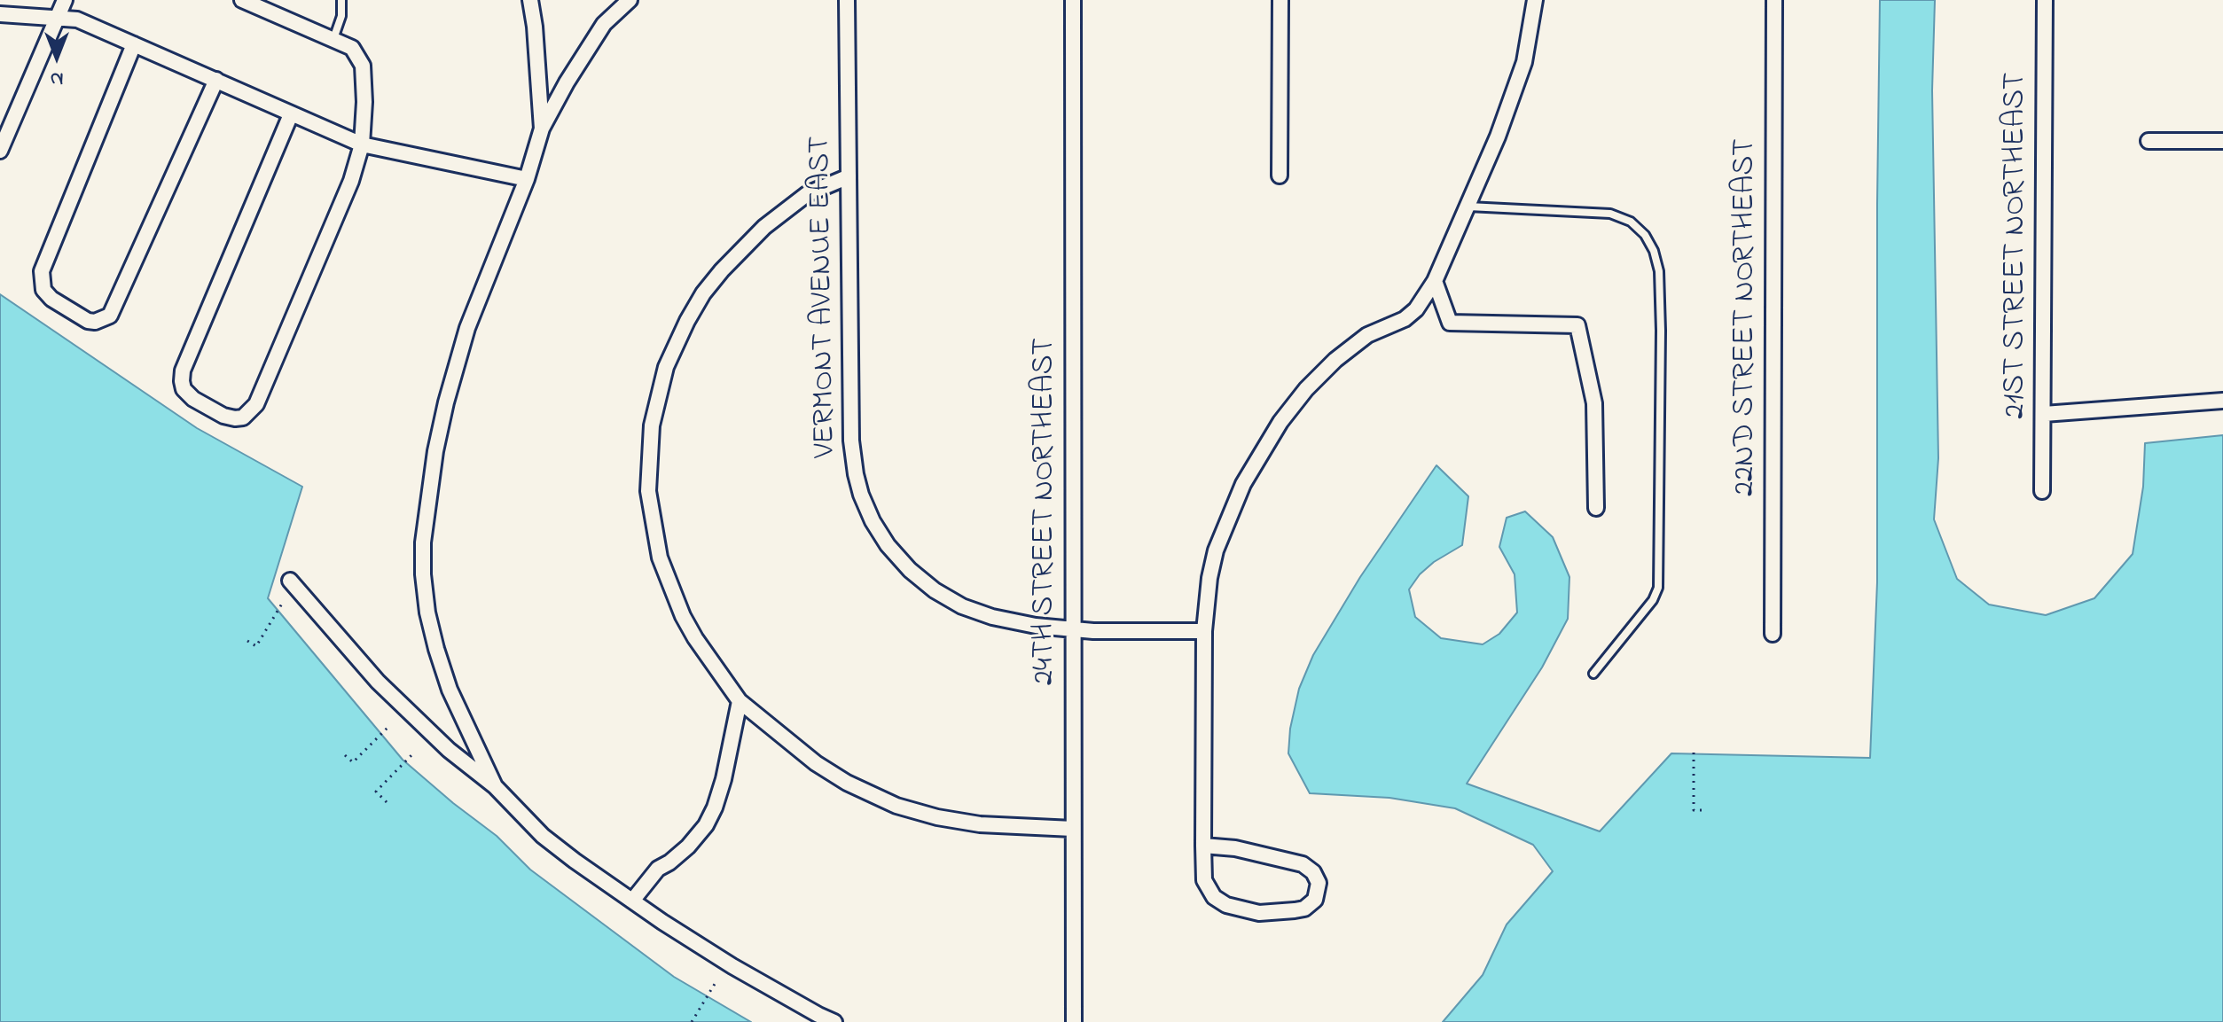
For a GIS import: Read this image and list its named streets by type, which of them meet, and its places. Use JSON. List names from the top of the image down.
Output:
{
  "streets": {
    "street": [
      "21ST STREET NORTHEAST",
      "VERMONT AVENUE EAST",
      "22ND STREET NORTHEAST",
      "24TH STREET NORTHEAST"
    ]
  },
  "crossings": [
    ["VERMONT AVENUE EAST", "24TH STREET NORTHEAST"]
  ],
  "north": "bottom"
}
